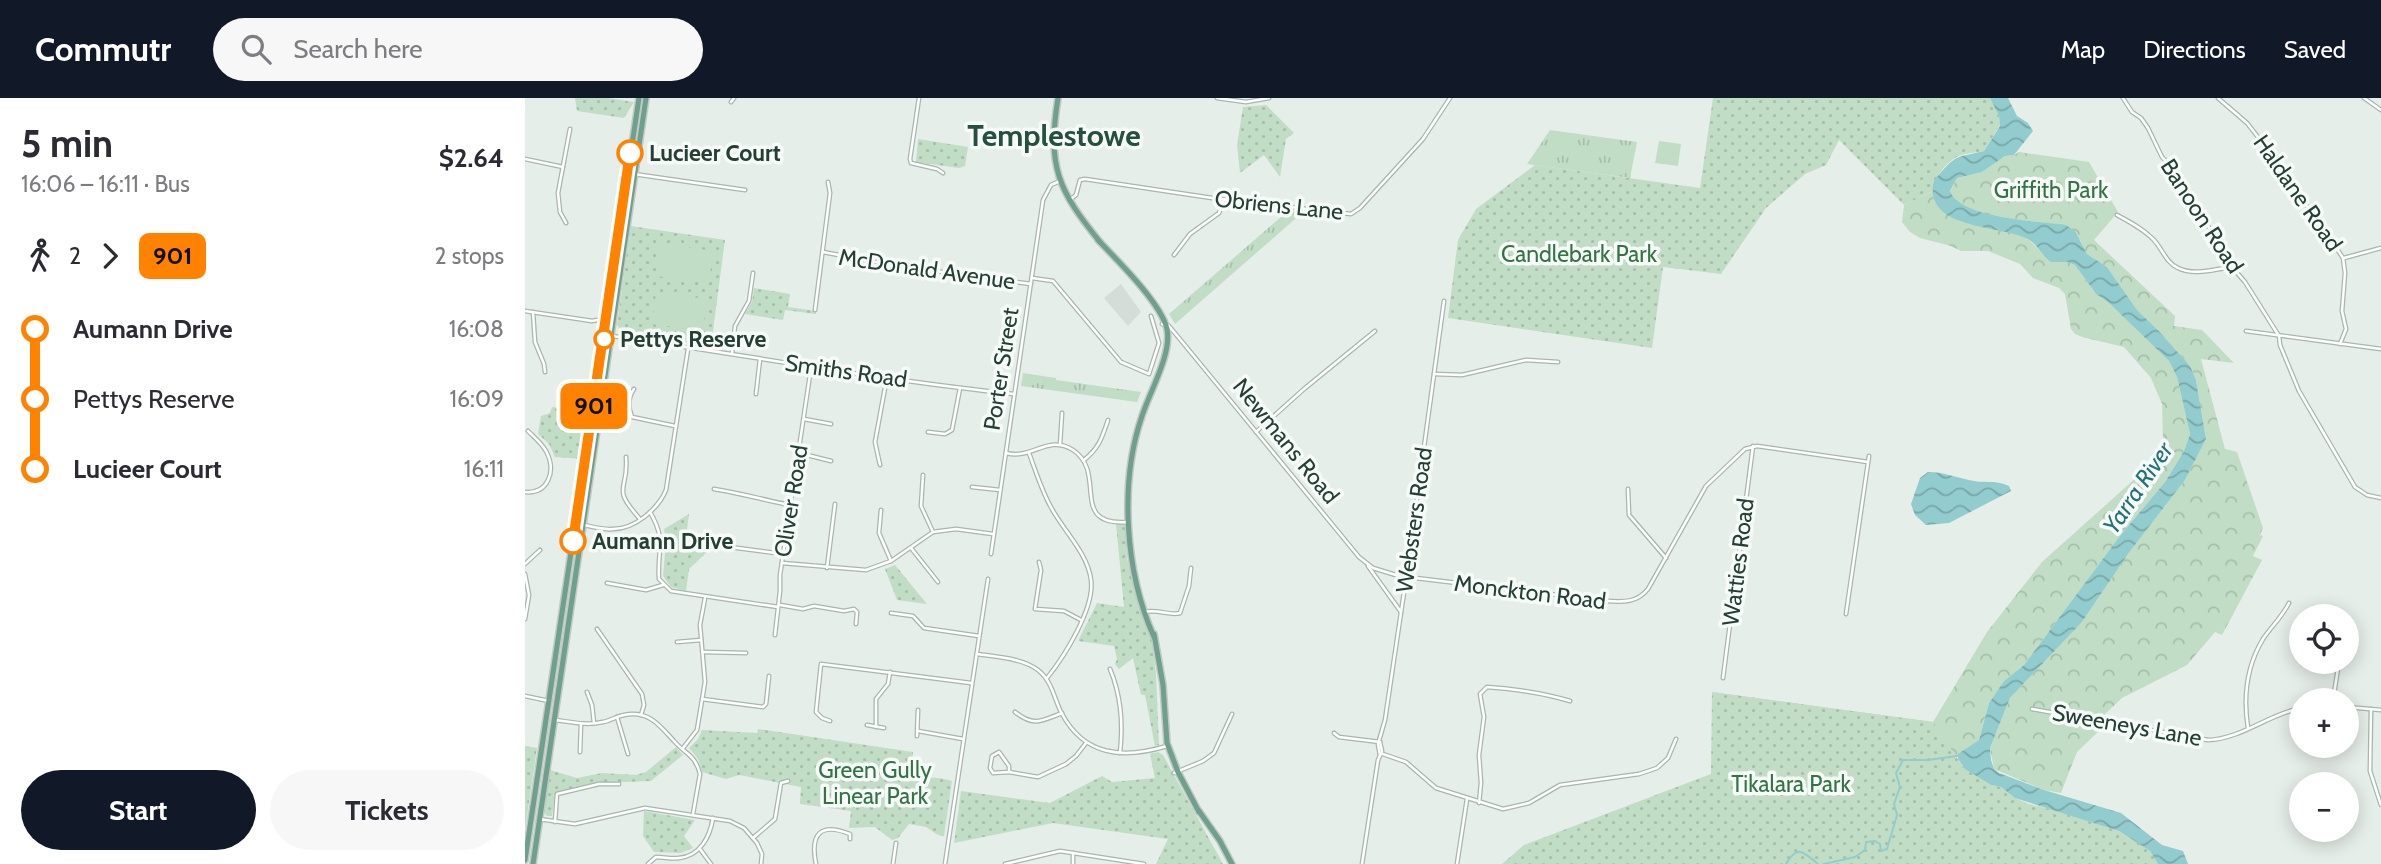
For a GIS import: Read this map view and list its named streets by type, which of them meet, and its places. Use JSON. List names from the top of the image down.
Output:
{
  "streets": {
    "main road": ["Newmans Road"],
    "street": [
      "Haldane Road",
      "Obriens Lane",
      "Banoon Road",
      "McDonald Avenue",
      "Porter Street",
      "Smiths Road",
      "Oliver Road",
      "Websters Road",
      "Watties Road",
      "Monckton Road",
      "Sweeneys Lane"
    ]
  },
  "crossings": [
    ["Obriens Lane", "Newmans Road"],
    ["McDonald Avenue", "Porter Street"],
    ["Porter Street", "Smiths Road"],
    ["Porter Street", "Newmans Road"],
    ["Smiths Road", "Oliver Road"],
    ["Newmans Road", "Websters Road"],
    ["Newmans Road", "Monckton Road"],
    ["Websters Road", "Monckton Road"],
    ["Watties Road", "Monckton Road"]
  ],
  "districts": ["Templestowe"],
  "water": ["Yarra River"],
  "parks": [
    "Griffith Park",
    "Candlebark Park",
    "Green Gully Linear Park",
    "Tikalara Park"
  ],
  "places": ["Lucieer Court", "Pettys Reserve", "Aumann Drive"],
  "lines": ["bus line 901"],
  "page": {
    "header": "Commutr",
    "search": "Search here",
    "nav": ["Map", "Directions", "Saved"],
    "heading": ["5 min", "16:06 – 16:11 · Bus", "$2.64"],
    "on_map": "901",
    "legs": ["2", "901", "2 stops"],
    "list": [
      {
        "name": "Aumann Drive",
        "value": "16:08"
      },
      {
        "name": "Pettys Reserve",
        "value": "16:09"
      },
      {
        "name": "Lucieer Court",
        "value": "16:11"
      }
    ],
    "map_buttons": ["+", "−"],
    "buttons": ["Start", "Tickets"]
  }
}
